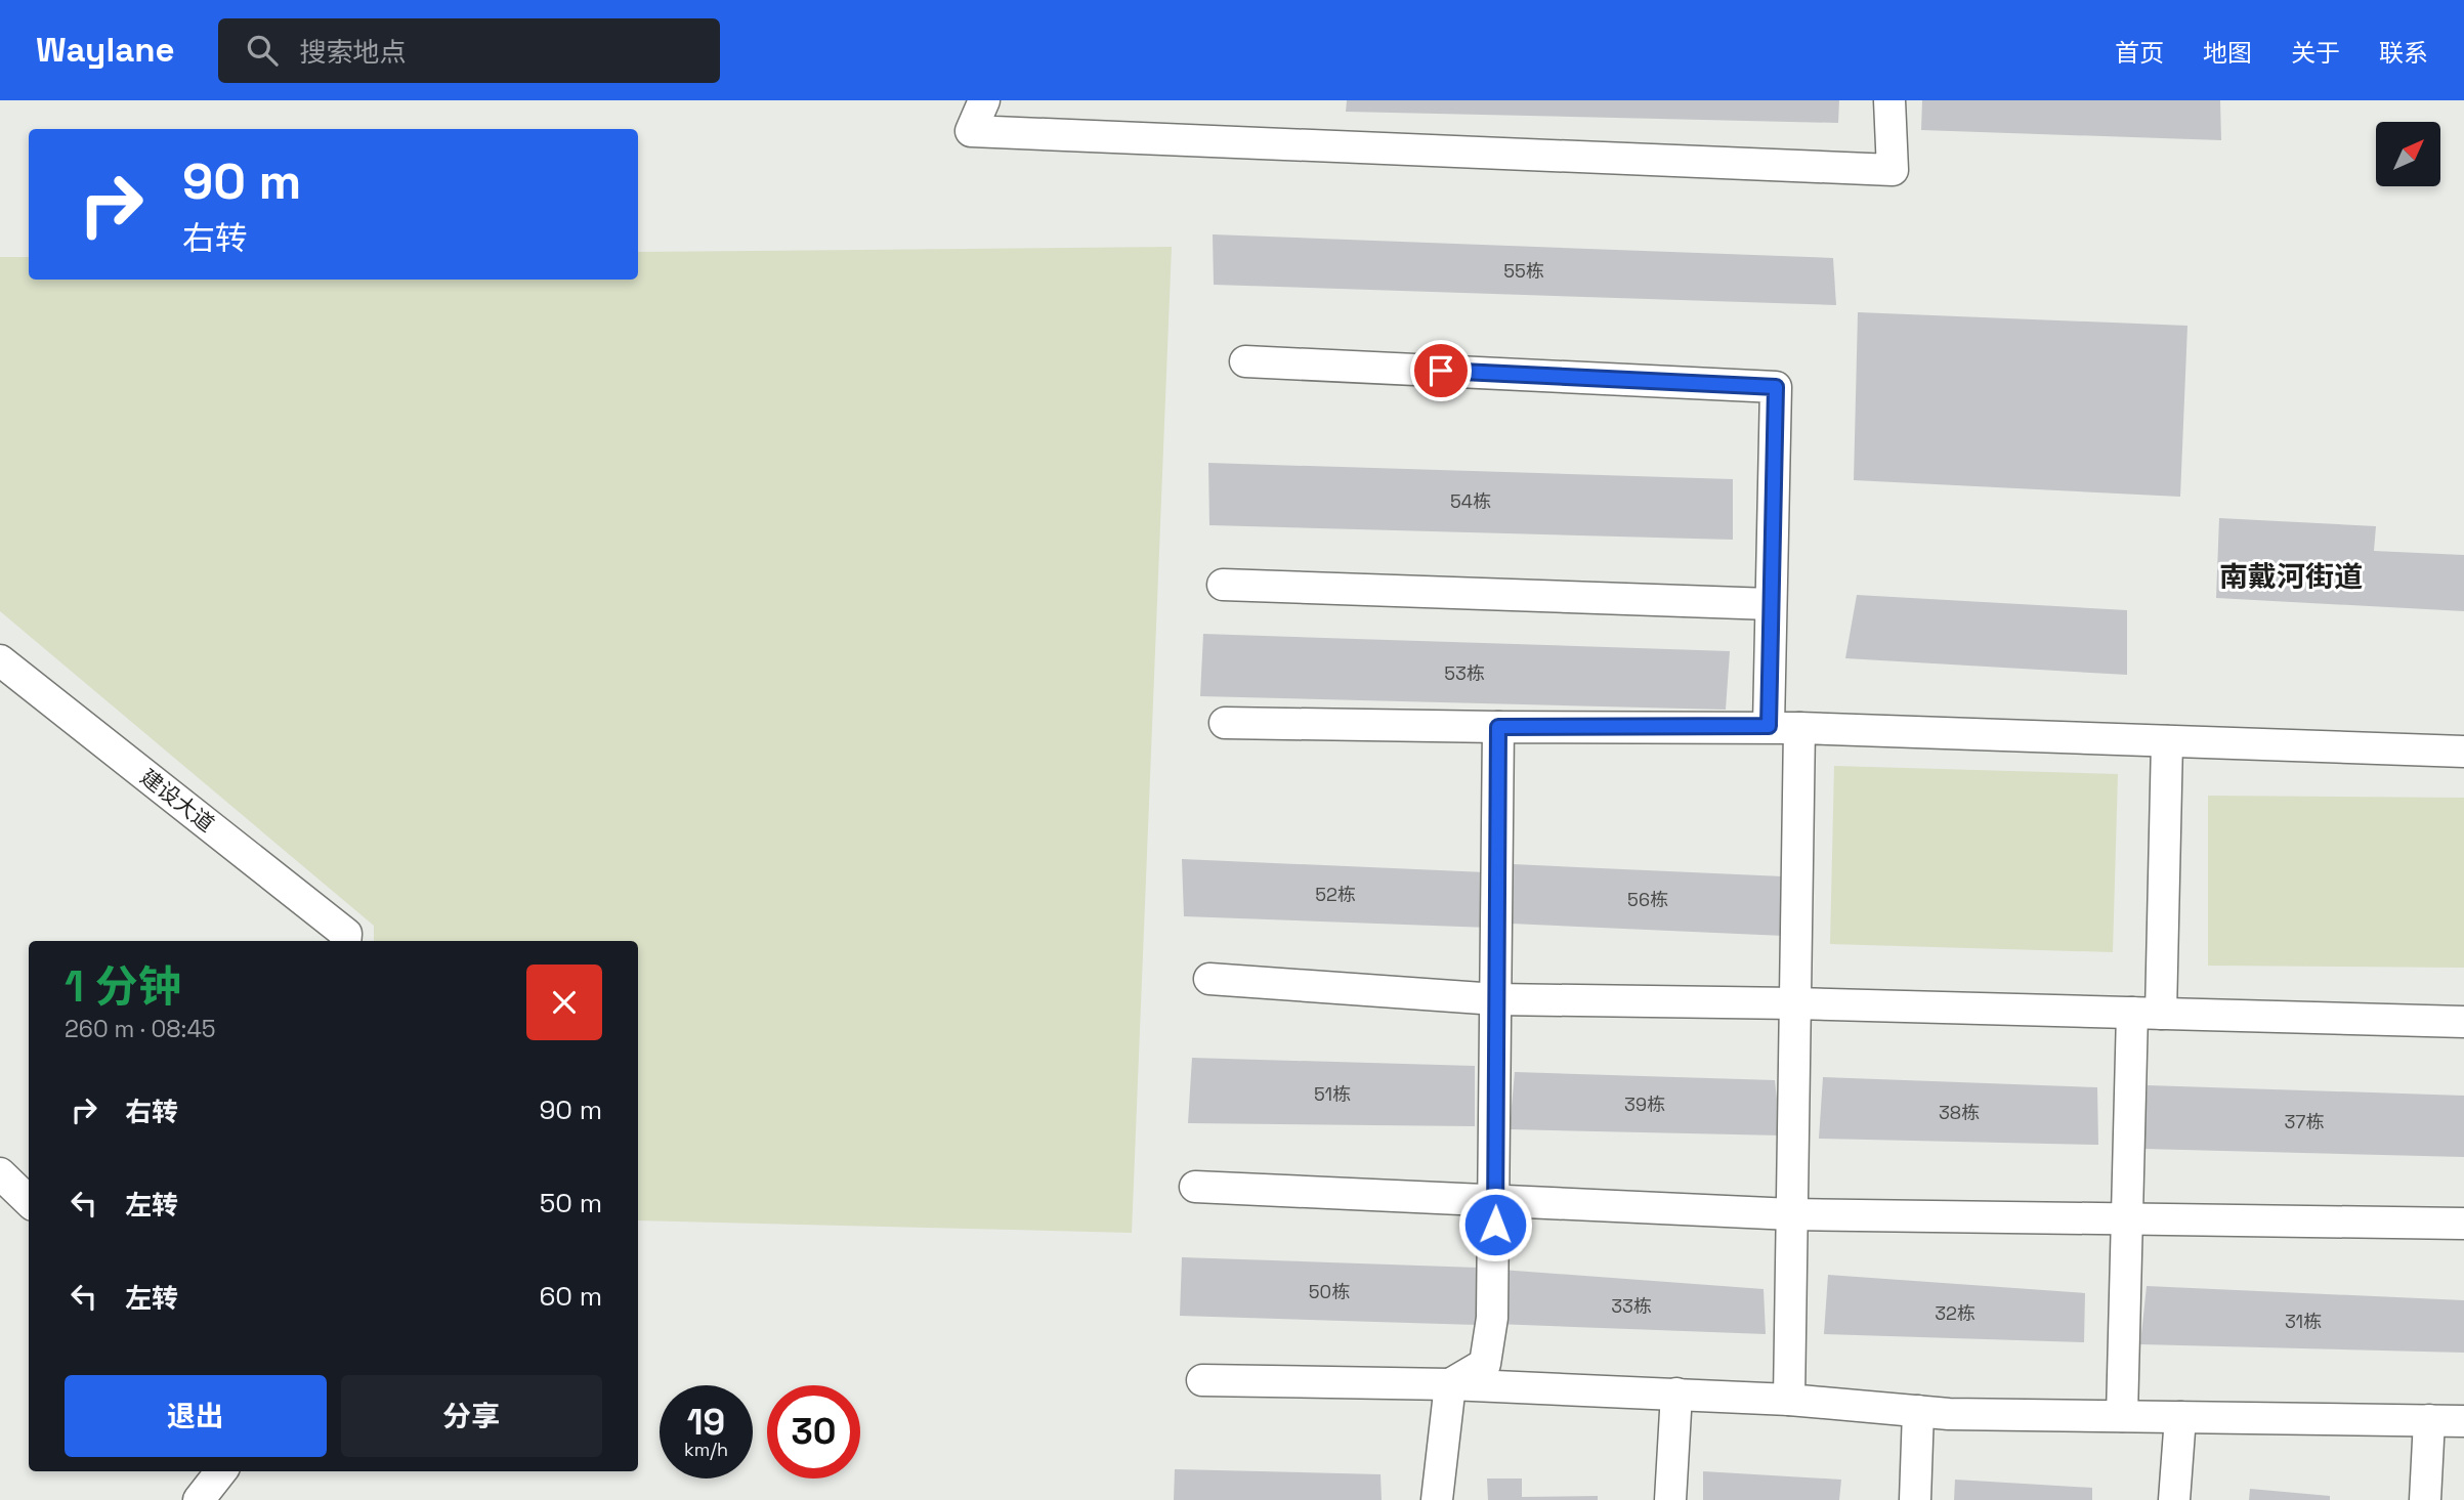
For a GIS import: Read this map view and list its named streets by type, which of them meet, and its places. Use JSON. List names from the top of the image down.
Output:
{
  "streets": {
    "street": ["建设大道"]
  },
  "districts": ["南戴河街道"],
  "house_numbers": [
    "55栋",
    "54栋",
    "53栋",
    "52栋",
    "56栋",
    "51栋",
    "39栋",
    "38栋",
    "37栋",
    "50栋",
    "33栋",
    "32栋",
    "31栋"
  ],
  "north": "top right",
  "page": {
    "header": "Waylane",
    "search": "搜索地点",
    "nav": [
      "首页",
      "地图",
      "关于",
      "联系"
    ],
    "turn": ["90 m", "右转"],
    "heading": ["1 分钟", "260 m · 08:45"],
    "list": [
      {
        "name": "右转",
        "value": "90 m"
      },
      {
        "name": "左转",
        "value": "50 m"
      },
      {
        "name": "左转",
        "value": "60 m"
      }
    ],
    "buttons": ["退出", "分享"],
    "speed": "19 km/h",
    "limit": "30"
  }
}
